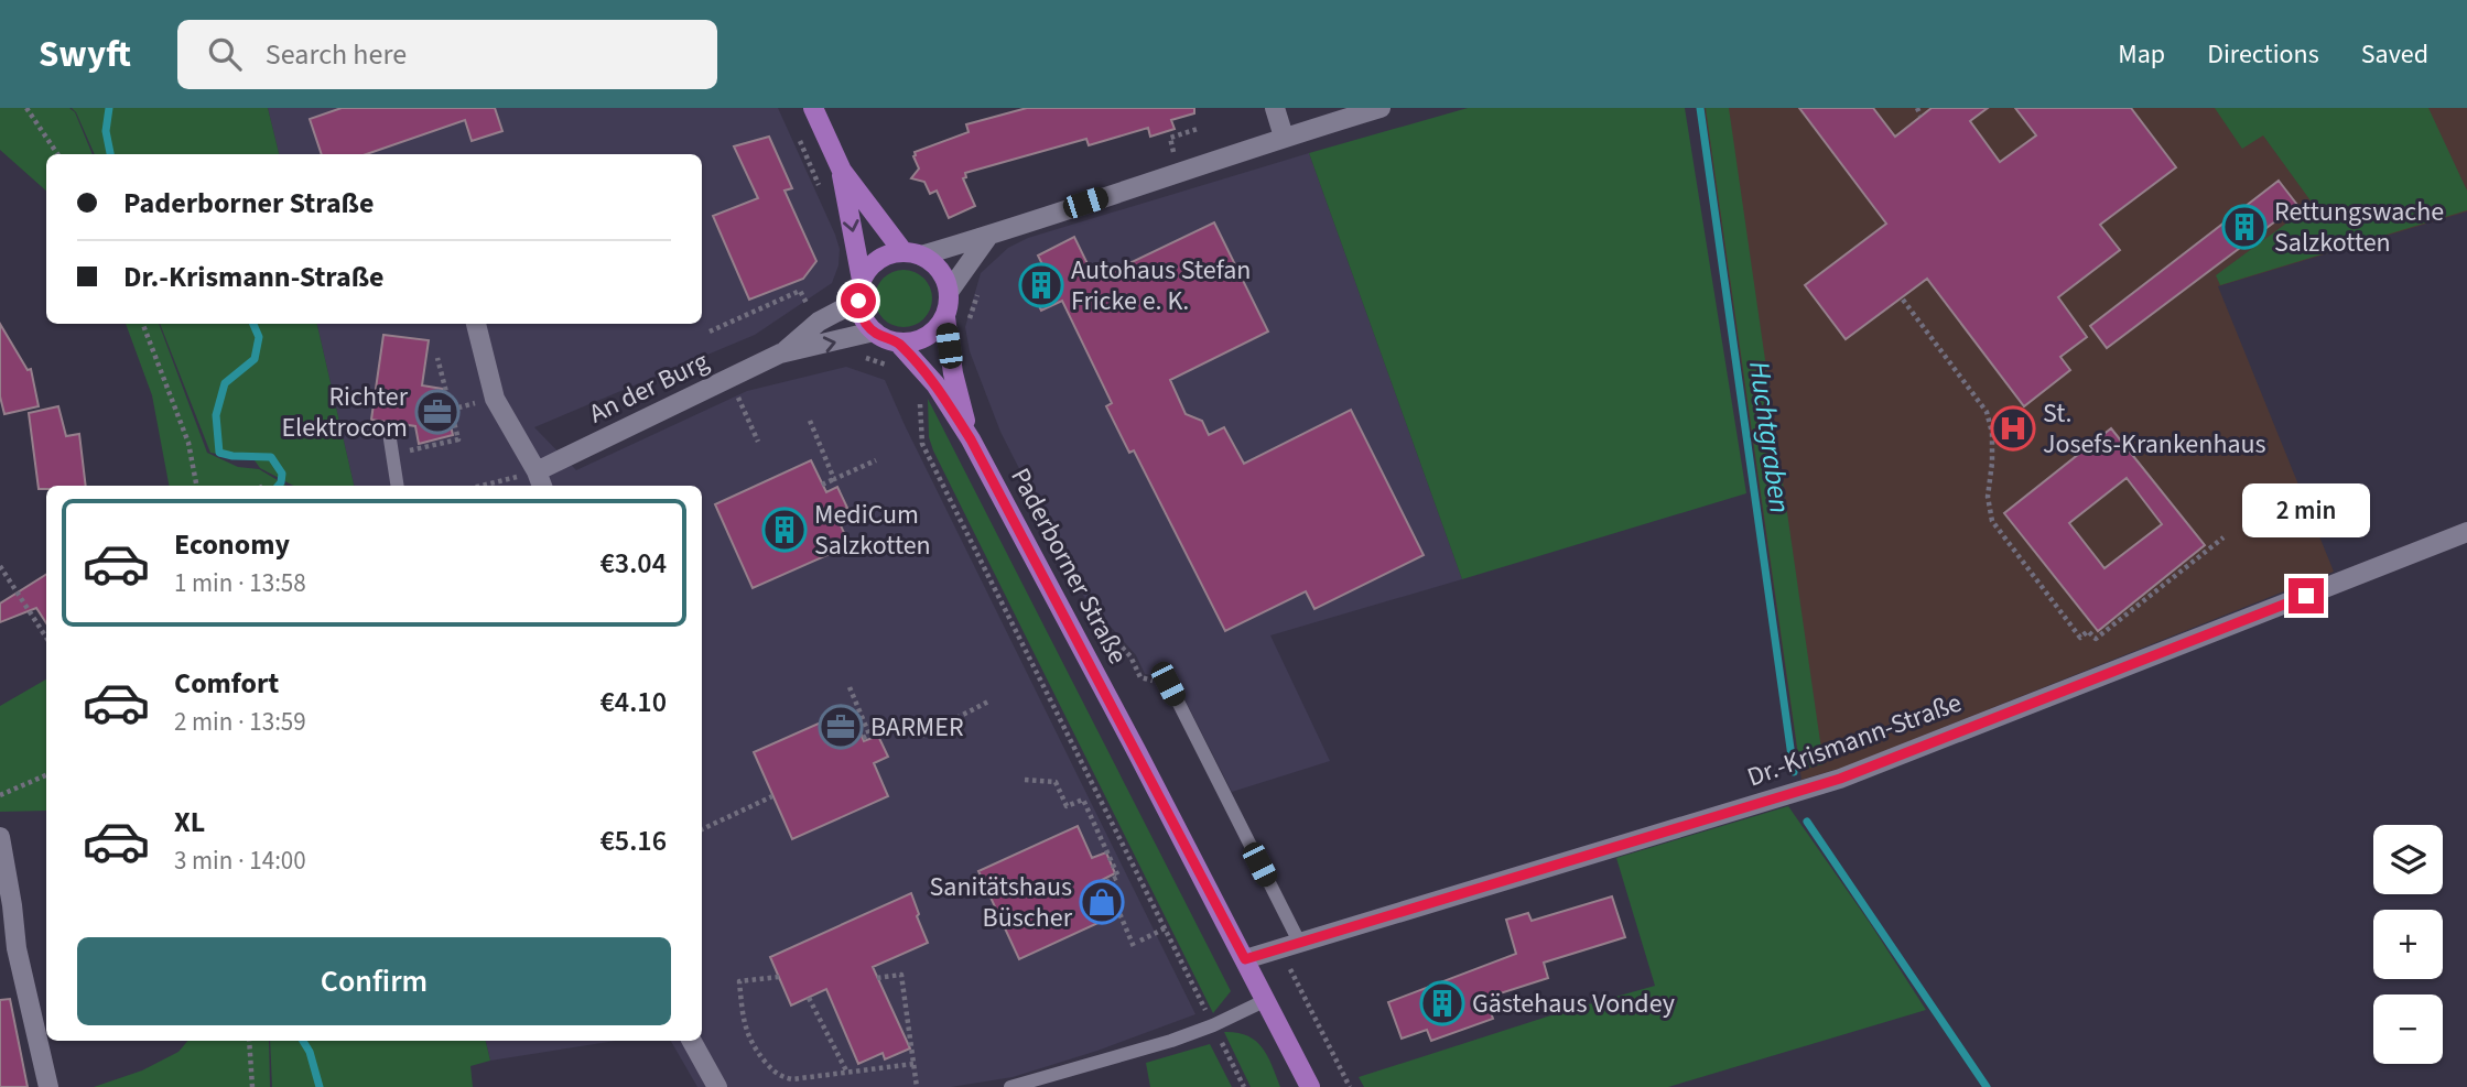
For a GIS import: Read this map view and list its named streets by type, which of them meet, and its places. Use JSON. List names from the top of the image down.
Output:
{
  "streets": {
    "main road": ["Paderborner Straße"],
    "street": ["An der Burg", "Dr.-Krismann-Straße"]
  },
  "crossings": [
    ["An der Burg", "Paderborner Straße"],
    ["Paderborner Straße", "Dr.-Krismann-Straße"]
  ],
  "water": ["Huchtgraben"],
  "places": {
    "building": [
      "Rettungswache Salzkotten",
      "Autohaus Stefan Fricke e. K.",
      "MediCum Salzkotten",
      "Gästehaus Vondey"
    ],
    "office": ["Richter Elektrocom", "BARMER"],
    "hospital": ["St. Josefs-Krankenhaus"],
    "shop": ["Sanitätshaus Büscher"]
  },
  "page": {
    "header": "Swyft",
    "search": "Search here",
    "nav": ["Map", "Directions", "Saved"],
    "banner": ["Paderborner Straße", "Dr.-Krismann-Straße"],
    "bubble": "2 min",
    "list": [
      {
        "name": "Economy",
        "note": "1 min · 13:58",
        "value": "€3.04"
      },
      {
        "name": "Comfort",
        "note": "2 min · 13:59",
        "value": "€4.10"
      },
      {
        "name": "XL",
        "note": "3 min · 14:00",
        "value": "€5.16"
      }
    ],
    "map_buttons": ["+", "−"],
    "buttons": "Confirm"
  }
}
